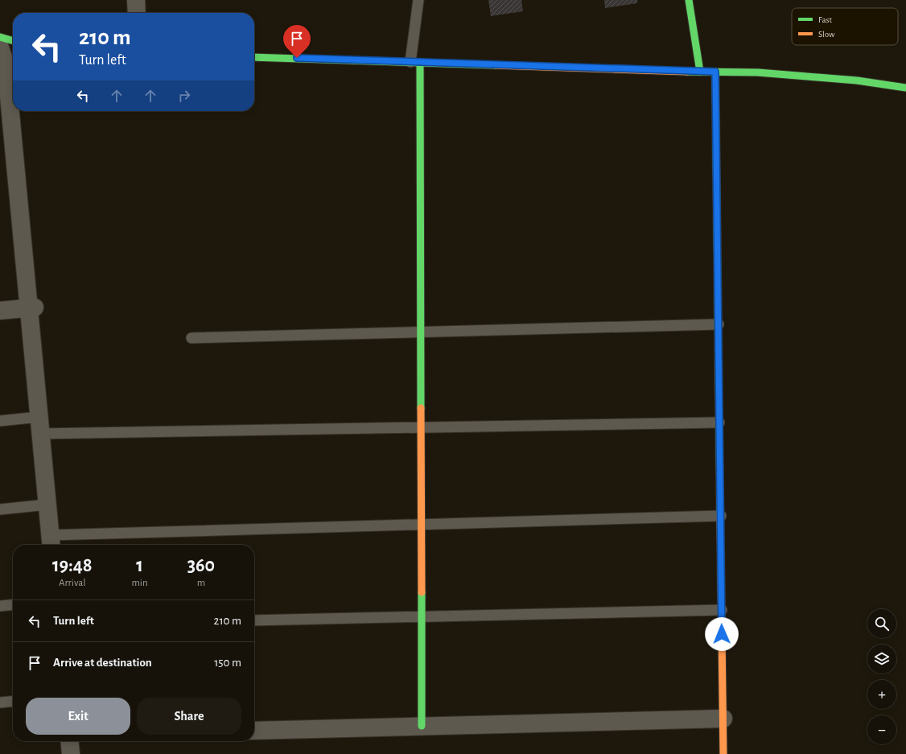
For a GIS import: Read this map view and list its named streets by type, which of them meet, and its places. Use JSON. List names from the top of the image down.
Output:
{
  "legend": ["Fast", "Slow"],
  "page": {
    "turn": ["210 m", "Turn left"],
    "eta": [
      "19:48",
      "Arrival",
      "1",
      "min",
      "360",
      "m"
    ],
    "list": [
      {
        "name": "Turn left",
        "value": "210 m"
      },
      {
        "name": "Arrive at destination",
        "value": "150 m"
      }
    ],
    "map_buttons": ["+", "−"],
    "buttons": ["Exit", "Share"]
  }
}
